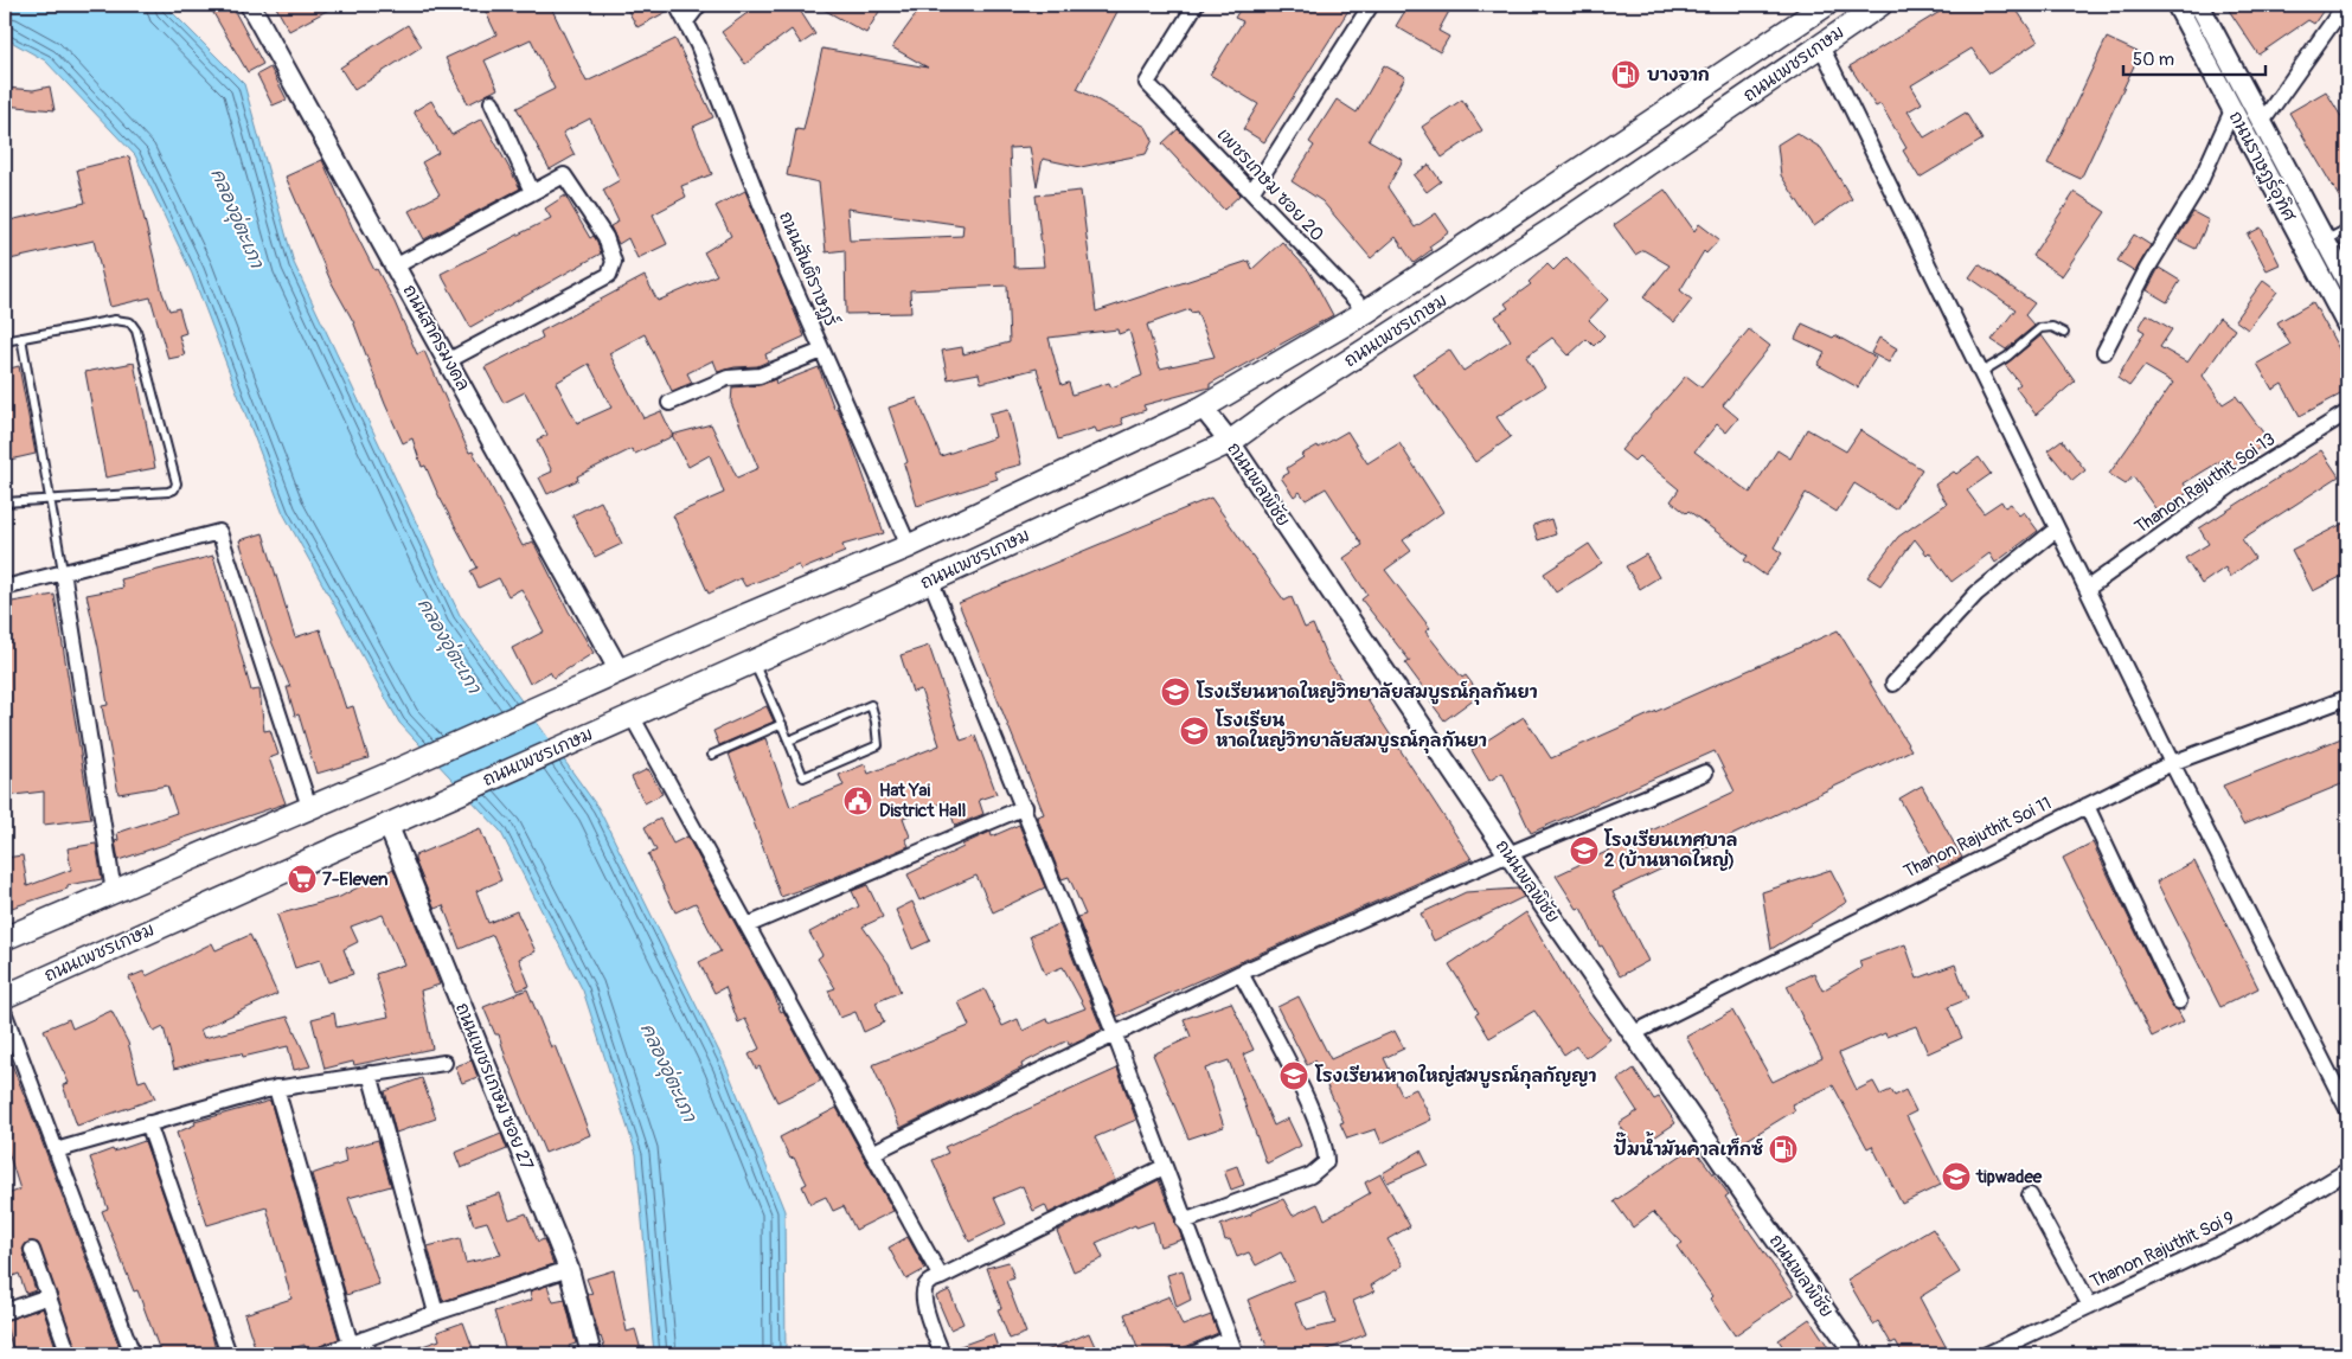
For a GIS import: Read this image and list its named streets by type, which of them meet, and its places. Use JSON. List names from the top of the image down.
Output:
{
  "streets": {
    "main road": ["ถนนเพชรเกษม"],
    "street": [
      "ถนนราษฏร์อุทิศ",
      "เพชรเกษม ซอย 20",
      "ถนนสันติราษฎร์",
      "ถนนสาครมงคล",
      "Thanon Rajuthit Soi 13",
      "ถนนพลพิชัย",
      "Thanon Rajuthit Soi 11",
      "ถนนเพชรเกษม ซอย 27",
      "Thanon Rajuthit Soi 9"
    ]
  },
  "crossings": [
    ["ถนนเพชรเกษม", "เพชรเกษม ซอย 20"],
    ["ถนนเพชรเกษม", "ถนนสันติราษฎร์"],
    ["ถนนเพชรเกษม", "ถนนสาครมงคล"],
    ["ถนนเพชรเกษม", "ถนนพลพิชัย"],
    ["ถนนเพชรเกษม", "ถนนเพชรเกษม ซอย 27"],
    ["ถนนพลพิชัย", "Thanon Rajuthit Soi 11"]
  ],
  "water": ["คลองอุ่ตะเภา"],
  "places": {
    "fuel station": ["บางจาก", "ปั๊มน้ำมันคาลเท็กซ์"],
    "school or university": [
      "โรงเรียนหาดใหญ่วิทยาลัยสมบูรณ์กุลกันยา",
      "โรงเรียน หาดใหญ่วิทยาลัยสมบูรณ์กุลกันยา",
      "โรงเรียนเทศบาล 2 (บ้านหาดใหญ่)",
      "โรงเรียนหาดใหญ่สมบูรณ์กุลกัญญา",
      "tipwadee"
    ],
    "public building": ["Hat Yai District Hall"],
    "supermarket": ["7-Eleven"]
  },
  "scale_bar": "50 m"
}
